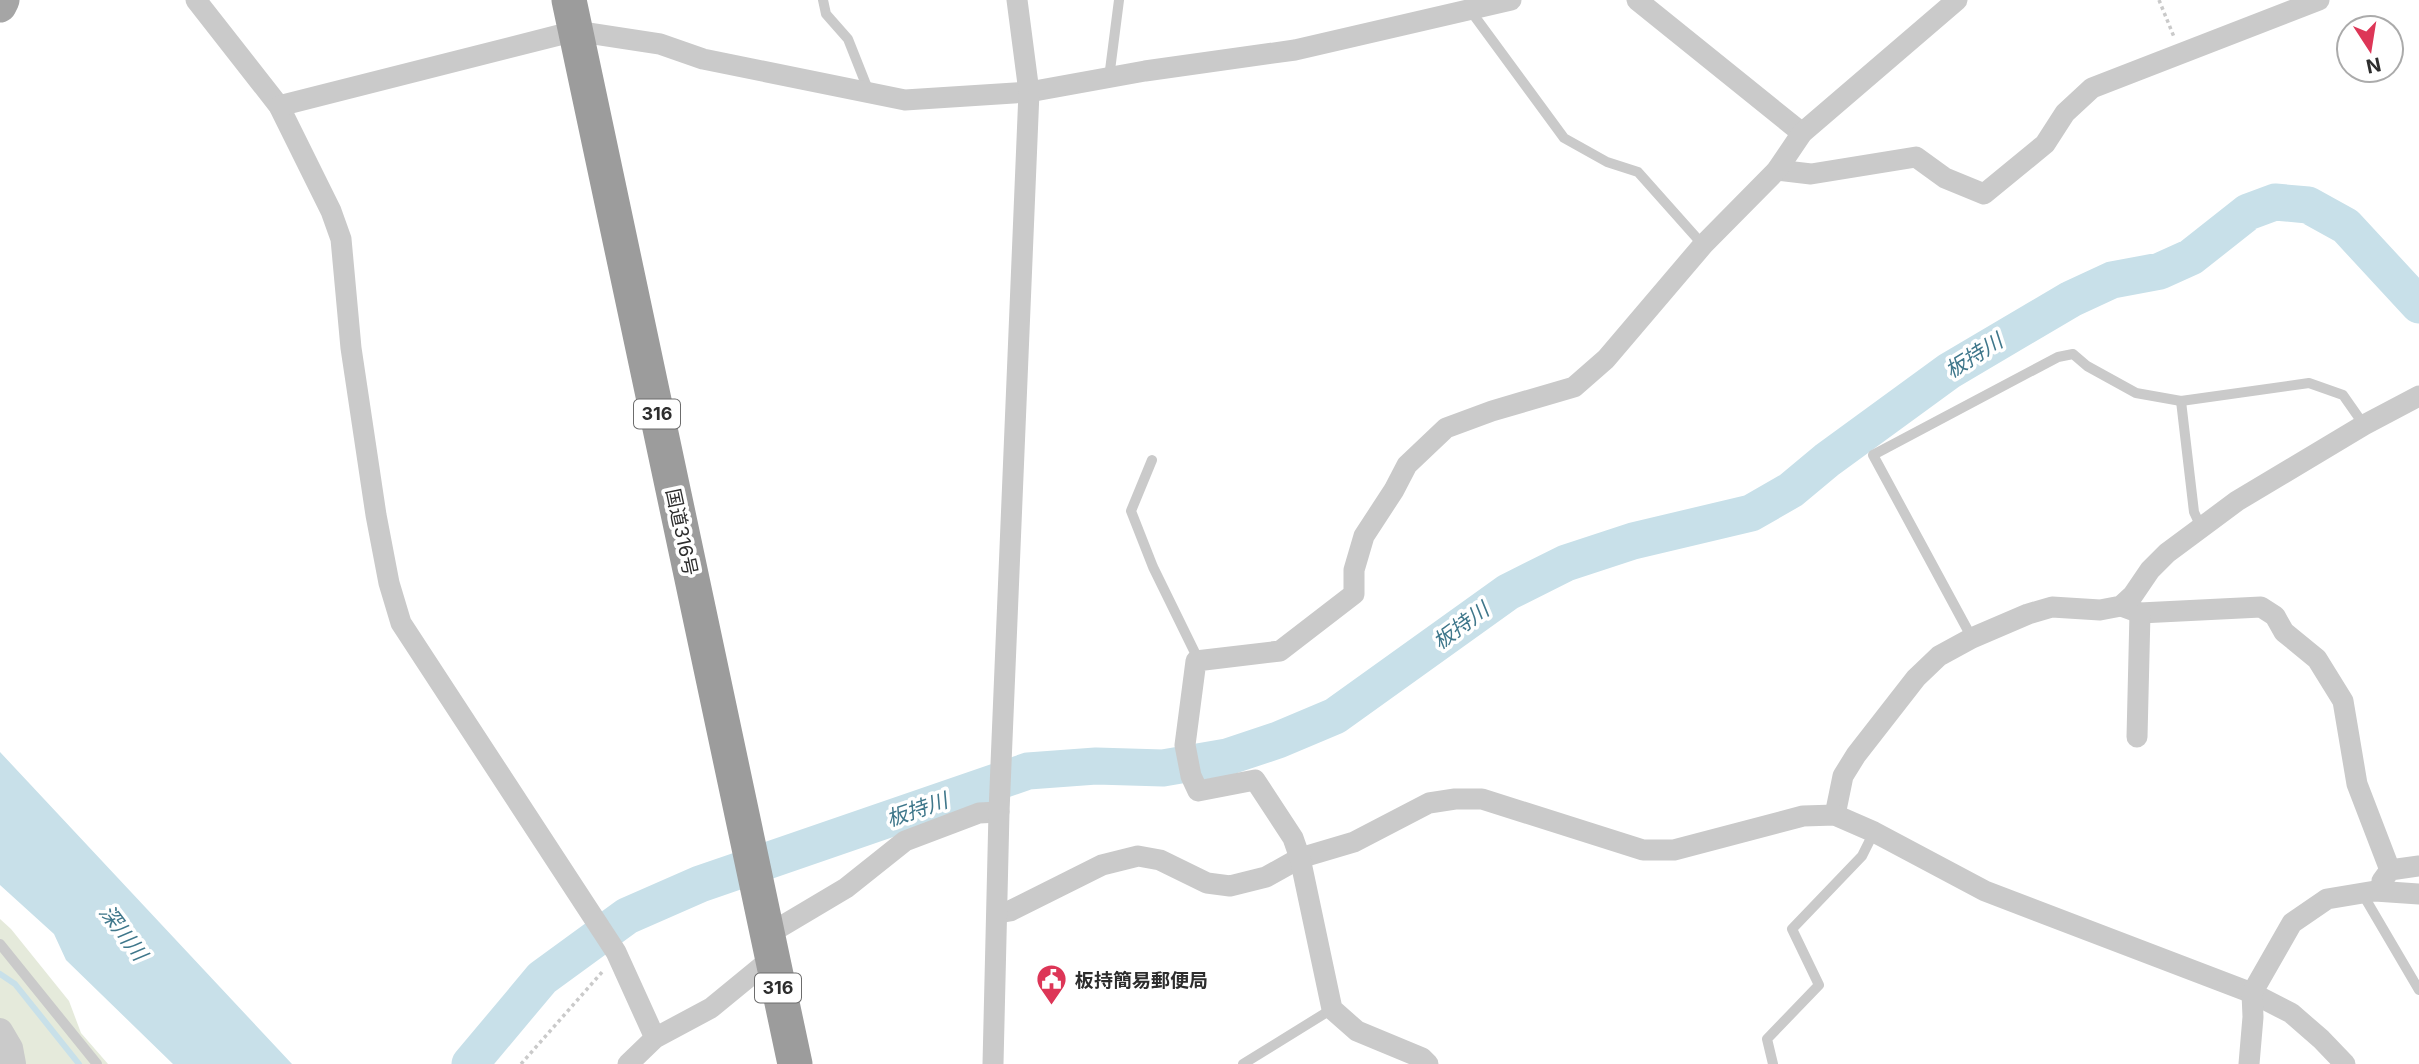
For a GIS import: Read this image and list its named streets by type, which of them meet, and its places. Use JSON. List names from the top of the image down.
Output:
{
  "streets": {
    "highway": ["316", "国道316号"]
  },
  "water": ["板持川", "深川川"],
  "places": {
    "public building": ["板持簡易郵便局"]
  },
  "north": "bottom"
}
